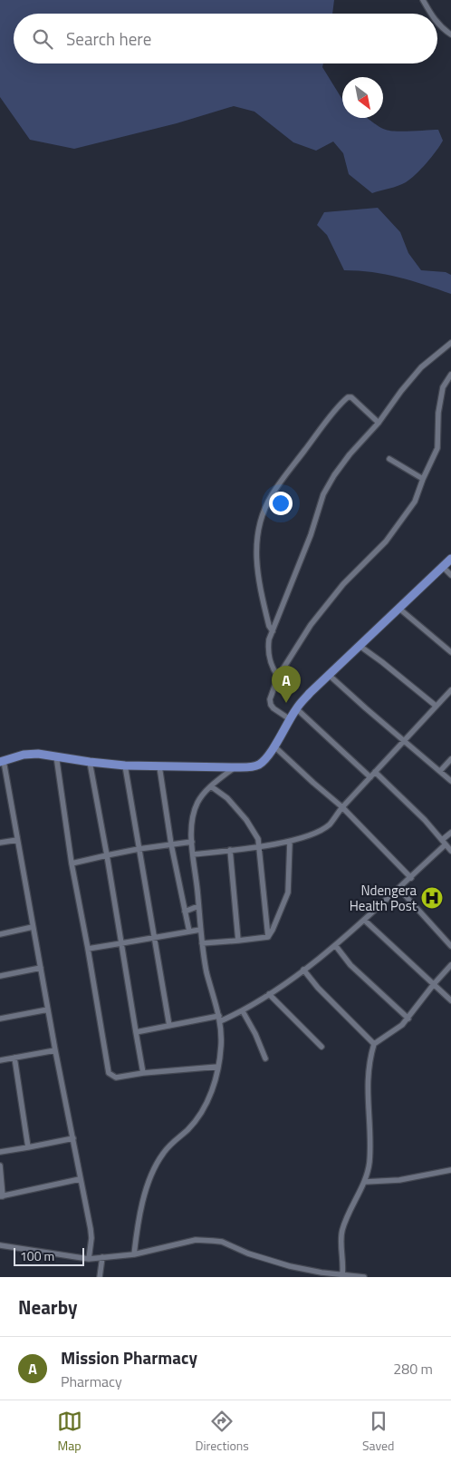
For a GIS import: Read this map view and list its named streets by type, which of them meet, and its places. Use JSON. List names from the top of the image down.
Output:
{
  "places": {
    "hospital": ["Ndengera Health Post"]
  },
  "scale_bar": "100 m",
  "north": "bottom right",
  "page": {
    "search": "Search here",
    "pins": "A",
    "scale": "100 m",
    "heading": "Nearby",
    "list": [
      {
        "mark": "A",
        "name": "Mission Pharmacy",
        "note": "Pharmacy",
        "value": "280 m"
      }
    ],
    "nav": ["Map", "Directions", "Saved"]
  }
}
